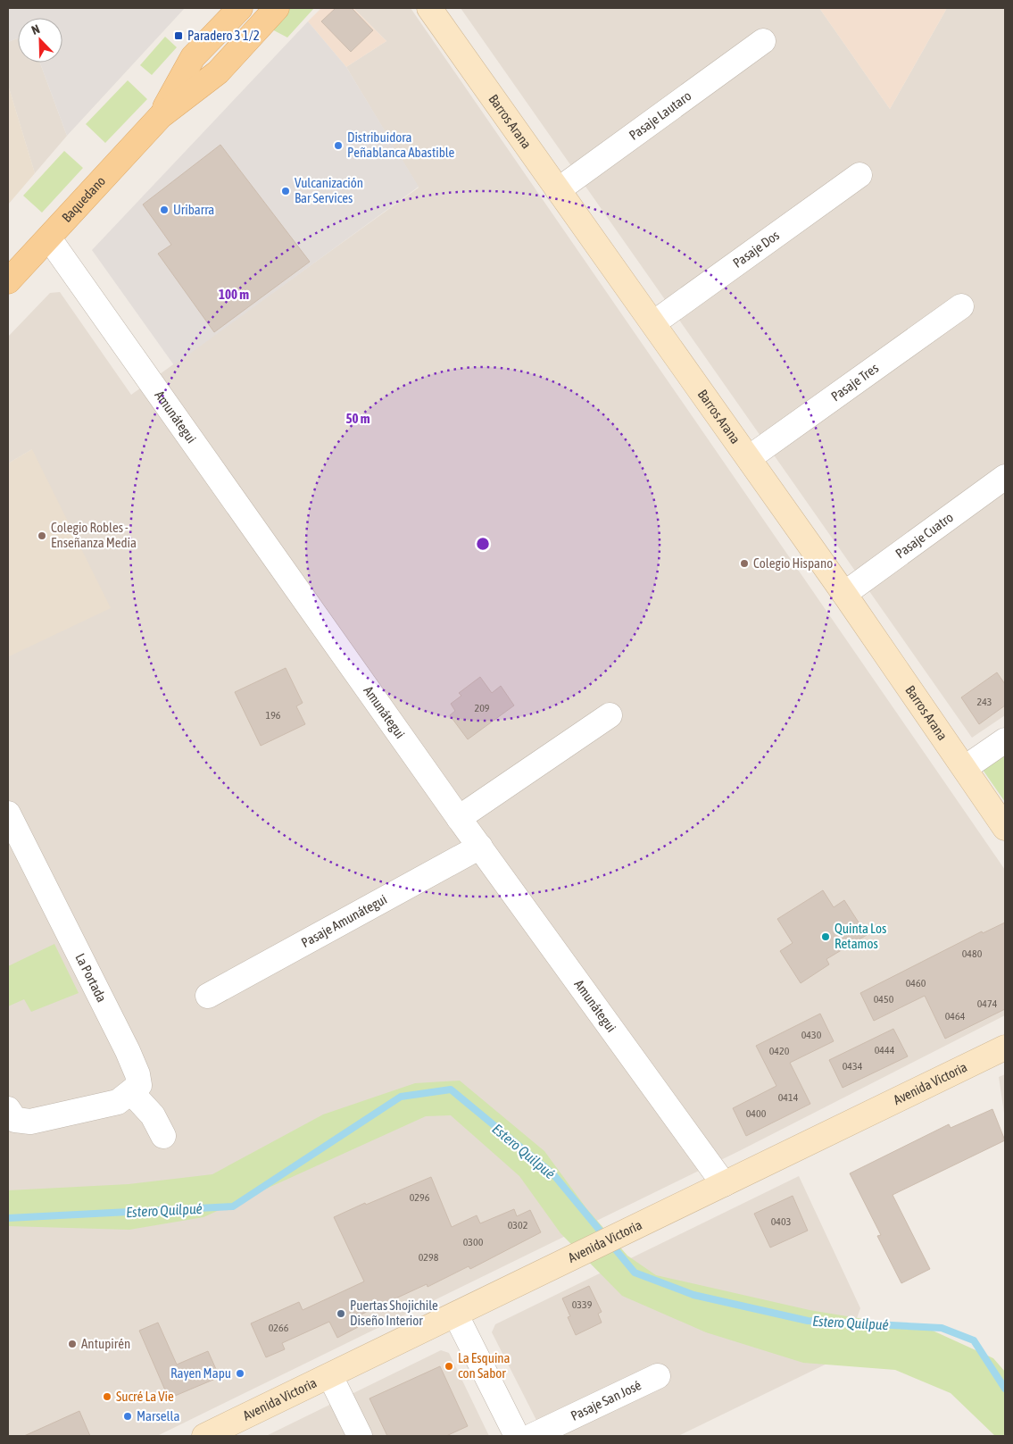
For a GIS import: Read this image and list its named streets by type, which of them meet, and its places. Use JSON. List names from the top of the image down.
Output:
{
  "streets": {
    "main road": ["Baquedano"],
    "street": [
      "Pasaje Lautaro",
      "Barros Arana",
      "Pasaje Dos",
      "Pasaje Tres",
      "Amunátegui",
      "Pasaje Cuatro",
      "Pasaje Amunátegui",
      "La Portada",
      "Avenida Victoria",
      "Pasaje San José"
    ]
  },
  "crossings": [
    ["Pasaje Lautaro", "Barros Arana"],
    ["Barros Arana", "Pasaje Dos"],
    ["Barros Arana", "Pasaje Tres"],
    ["Barros Arana", "Pasaje Cuatro"],
    ["Baquedano", "Amunátegui"],
    ["Amunátegui", "Pasaje Amunátegui"],
    ["Amunátegui", "Avenida Victoria"]
  ],
  "water": ["Estero Quilpué"],
  "places": {
    "transit": ["Paradero 3 1/2"],
    "other": [
      "Distribuidora Peñablanca Abastible",
      "Vulcanización Bar Services",
      "Uribarra",
      "Colegio Robles - Enseñanza Media",
      "Colegio Hispano",
      "Quinta Los Retamos",
      "Puertas Shojichile Diseño Interior",
      "Antupirén",
      "La Esquina con Sabor",
      "Rayen Mapu",
      "Sucré La Vie",
      "Marsella"
    ]
  },
  "house_numbers": [
    "243",
    "209",
    "196",
    "0480",
    "0460",
    "0450",
    "0474",
    "0464",
    "0430",
    "0444",
    "0420",
    "0434",
    "0414",
    "0400",
    "0296",
    "0403",
    "0302",
    "0300",
    "0298",
    "0339",
    "0266"
  ],
  "north": "top left",
  "rings": ["100 m", "50 m"]
}
